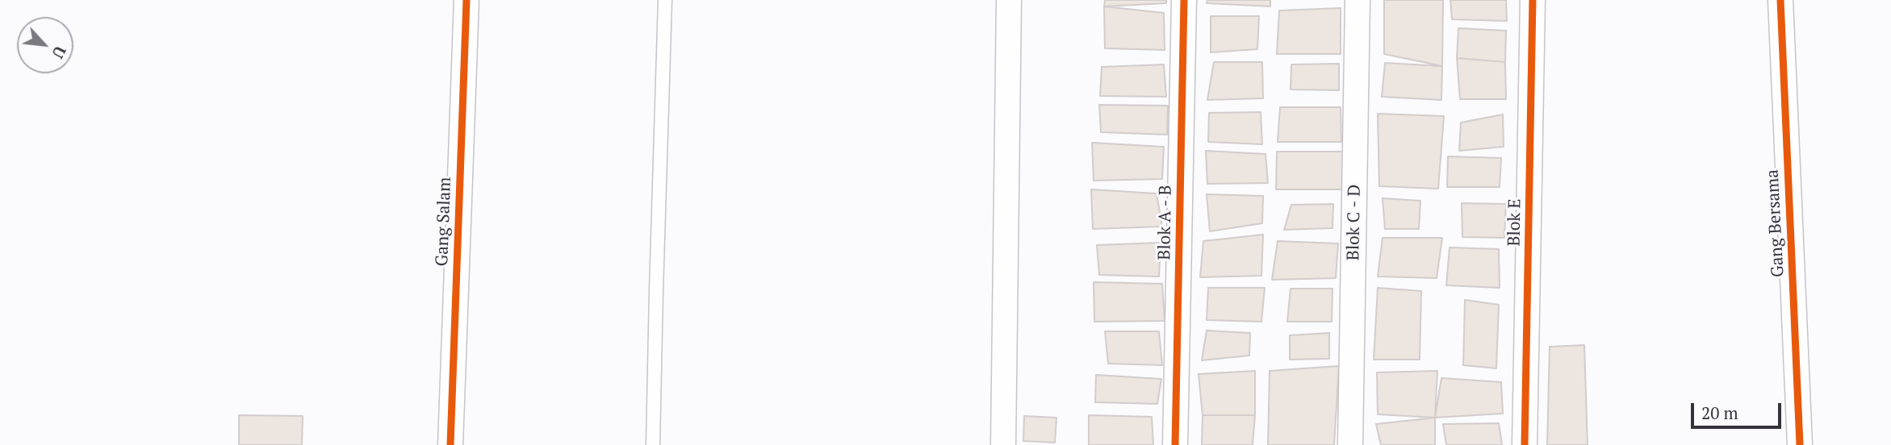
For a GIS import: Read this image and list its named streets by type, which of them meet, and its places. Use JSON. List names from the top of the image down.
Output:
{
  "streets": {
    "street": [
      "Gang Salam",
      "Blok A - B",
      "Blok C - D",
      "Blok E",
      "Gang Bersama"
    ]
  },
  "scale_bar": "20 m",
  "north": "bottom right"
}
